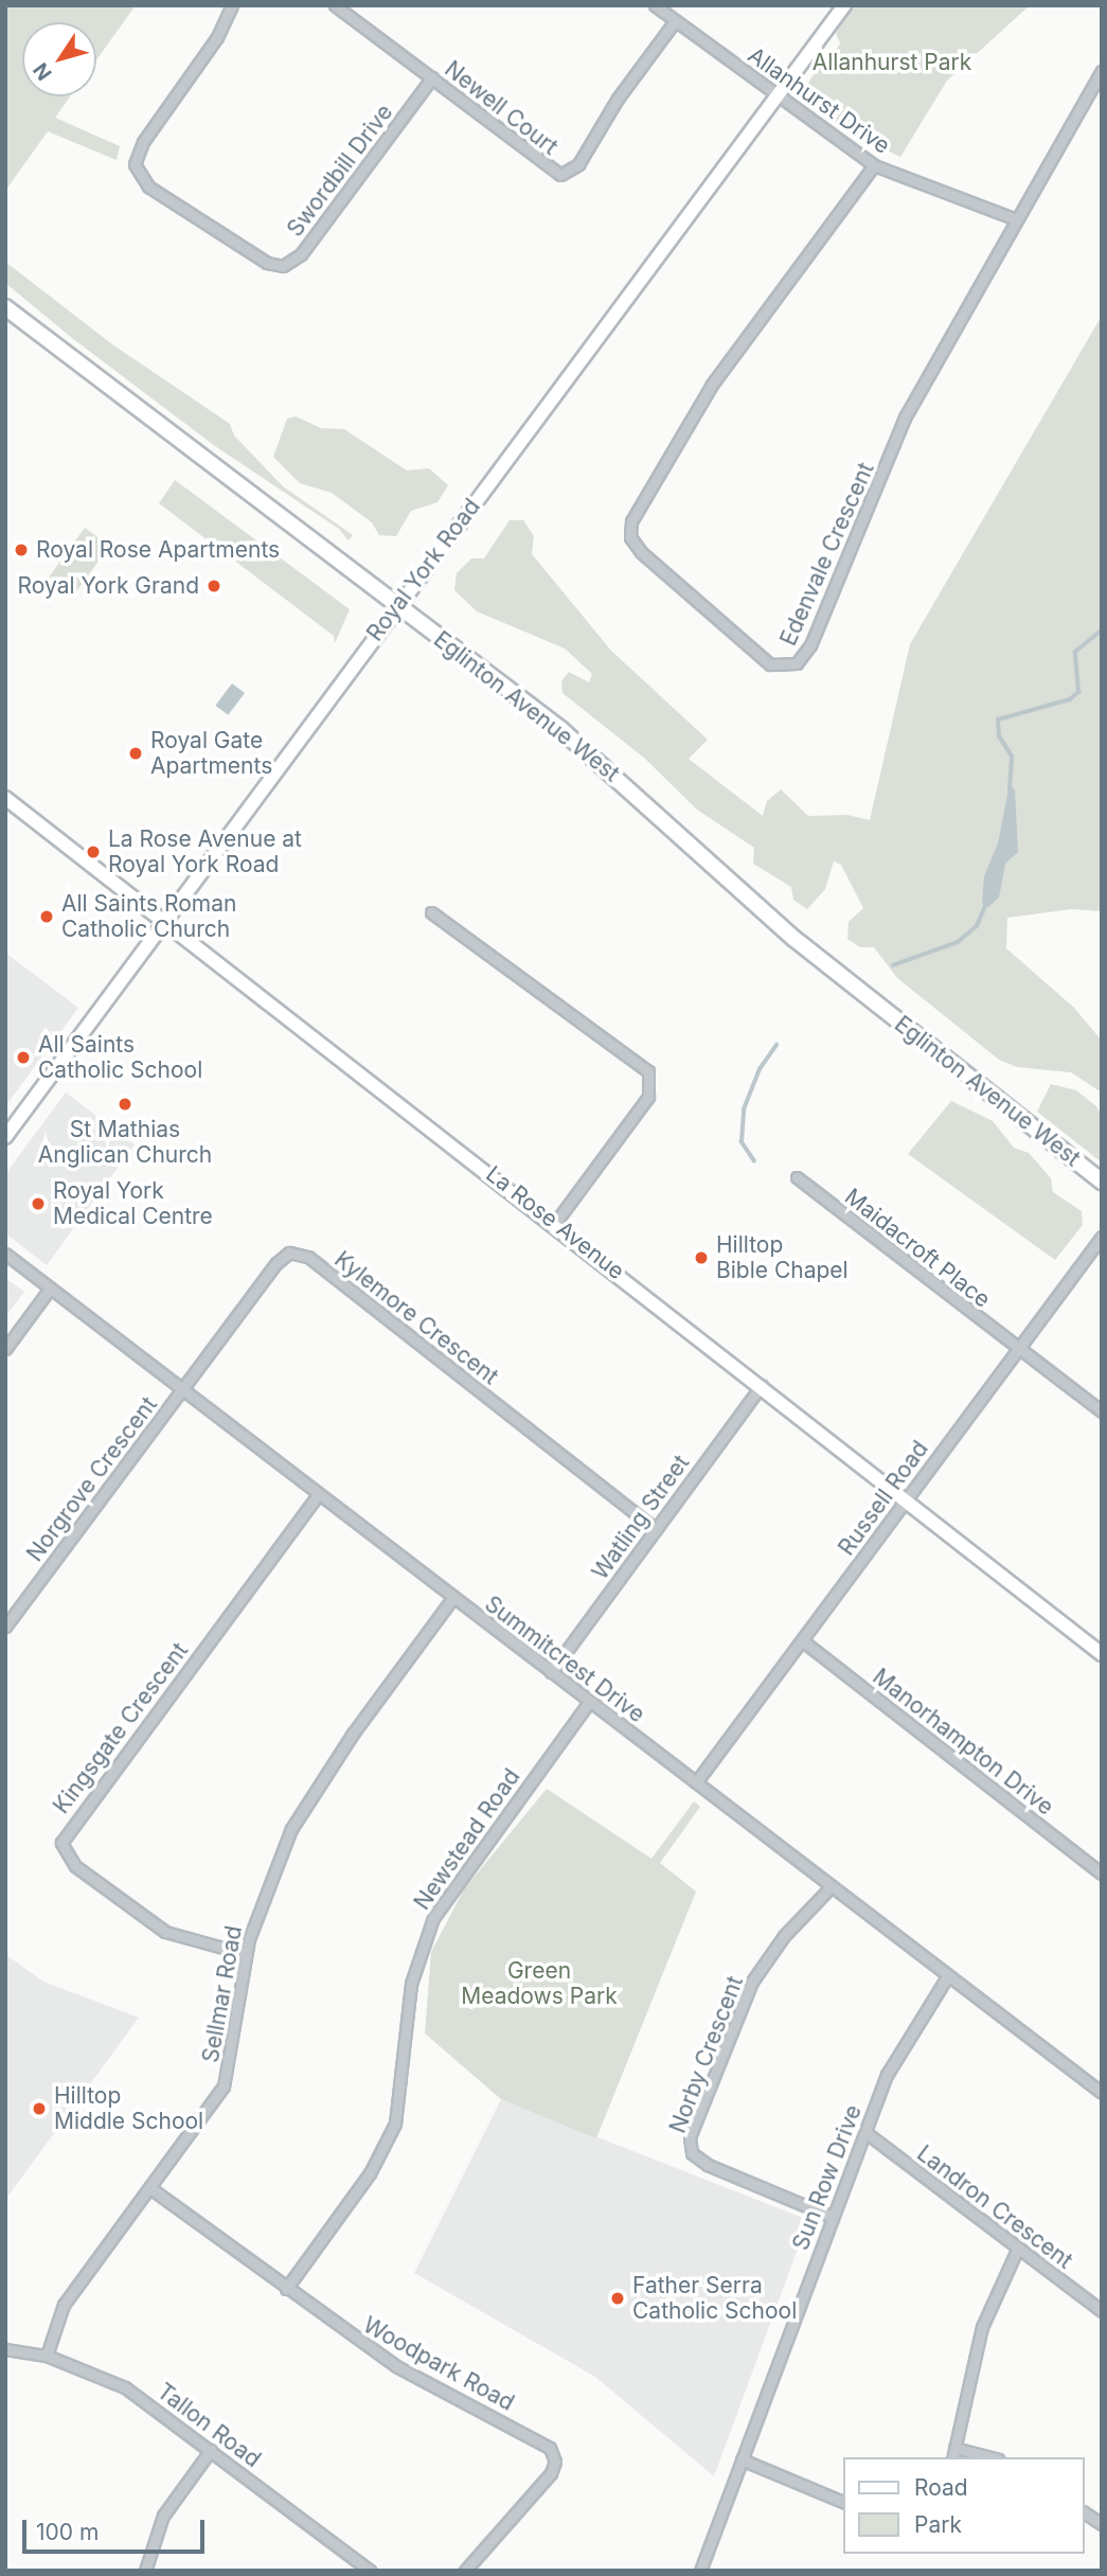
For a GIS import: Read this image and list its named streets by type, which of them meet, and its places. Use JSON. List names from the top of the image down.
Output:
{
  "streets": {
    "main road": ["Royal York Road", "Eglinton Avenue West", "La Rose Avenue"],
    "street": [
      "Allanhurst Drive",
      "Newell Court",
      "Swordbill Drive",
      "Edenvale Crescent",
      "Maidacroft Place",
      "Kylemore Crescent",
      "Norgrove Crescent",
      "Russell Road",
      "Watling Street",
      "Summitcrest Drive",
      "Kingsgate Crescent",
      "Manorhampton Drive",
      "Newstead Road",
      "Sellmar Road",
      "Norby Crescent",
      "Sun Row Drive",
      "Landron Crescent",
      "Woodpark Road",
      "Tallon Road"
    ]
  },
  "crossings": [
    ["Allanhurst Drive", "Newell Court"],
    ["Allanhurst Drive", "Edenvale Crescent"],
    ["Allanhurst Drive", "Royal York Road"],
    ["Newell Court", "Swordbill Drive"],
    ["Royal York Road", "Eglinton Avenue West"],
    ["Royal York Road", "La Rose Avenue"],
    ["La Rose Avenue", "Russell Road"],
    ["La Rose Avenue", "Watling Street"],
    ["Maidacroft Place", "Russell Road"],
    ["Kylemore Crescent", "Norgrove Crescent"],
    ["Kylemore Crescent", "Watling Street"],
    ["Kylemore Crescent", "Summitcrest Drive"],
    ["Norgrove Crescent", "Summitcrest Drive"],
    ["Russell Road", "Summitcrest Drive"],
    ["Russell Road", "Manorhampton Drive"],
    ["Watling Street", "Summitcrest Drive"],
    ["Summitcrest Drive", "Kingsgate Crescent"],
    ["Summitcrest Drive", "Newstead Road"],
    ["Summitcrest Drive", "Sellmar Road"],
    ["Summitcrest Drive", "Norby Crescent"],
    ["Summitcrest Drive", "Sun Row Drive"],
    ["Kingsgate Crescent", "Sellmar Road"],
    ["Newstead Road", "Woodpark Road"],
    ["Sellmar Road", "Woodpark Road"],
    ["Sellmar Road", "Tallon Road"],
    ["Norby Crescent", "Sun Row Drive"],
    ["Sun Row Drive", "Landron Crescent"]
  ],
  "parks": ["Allanhurst Park", "Green Meadows Park"],
  "places": [
    "Royal Rose Apartments",
    "Royal York Grand",
    "Royal Gate Apartments",
    "La Rose Avenue at Royal York Road",
    "All Saints Roman Catholic Church",
    "All Saints Catholic School",
    "St Mathias Anglican Church",
    "Royal York Medical Centre",
    "Hilltop Bible Chapel",
    "Hilltop Middle School",
    "Father Serra Catholic School"
  ],
  "legend": ["Road", "Park"],
  "scale_bar": "100 m",
  "north": "bottom left"
}
